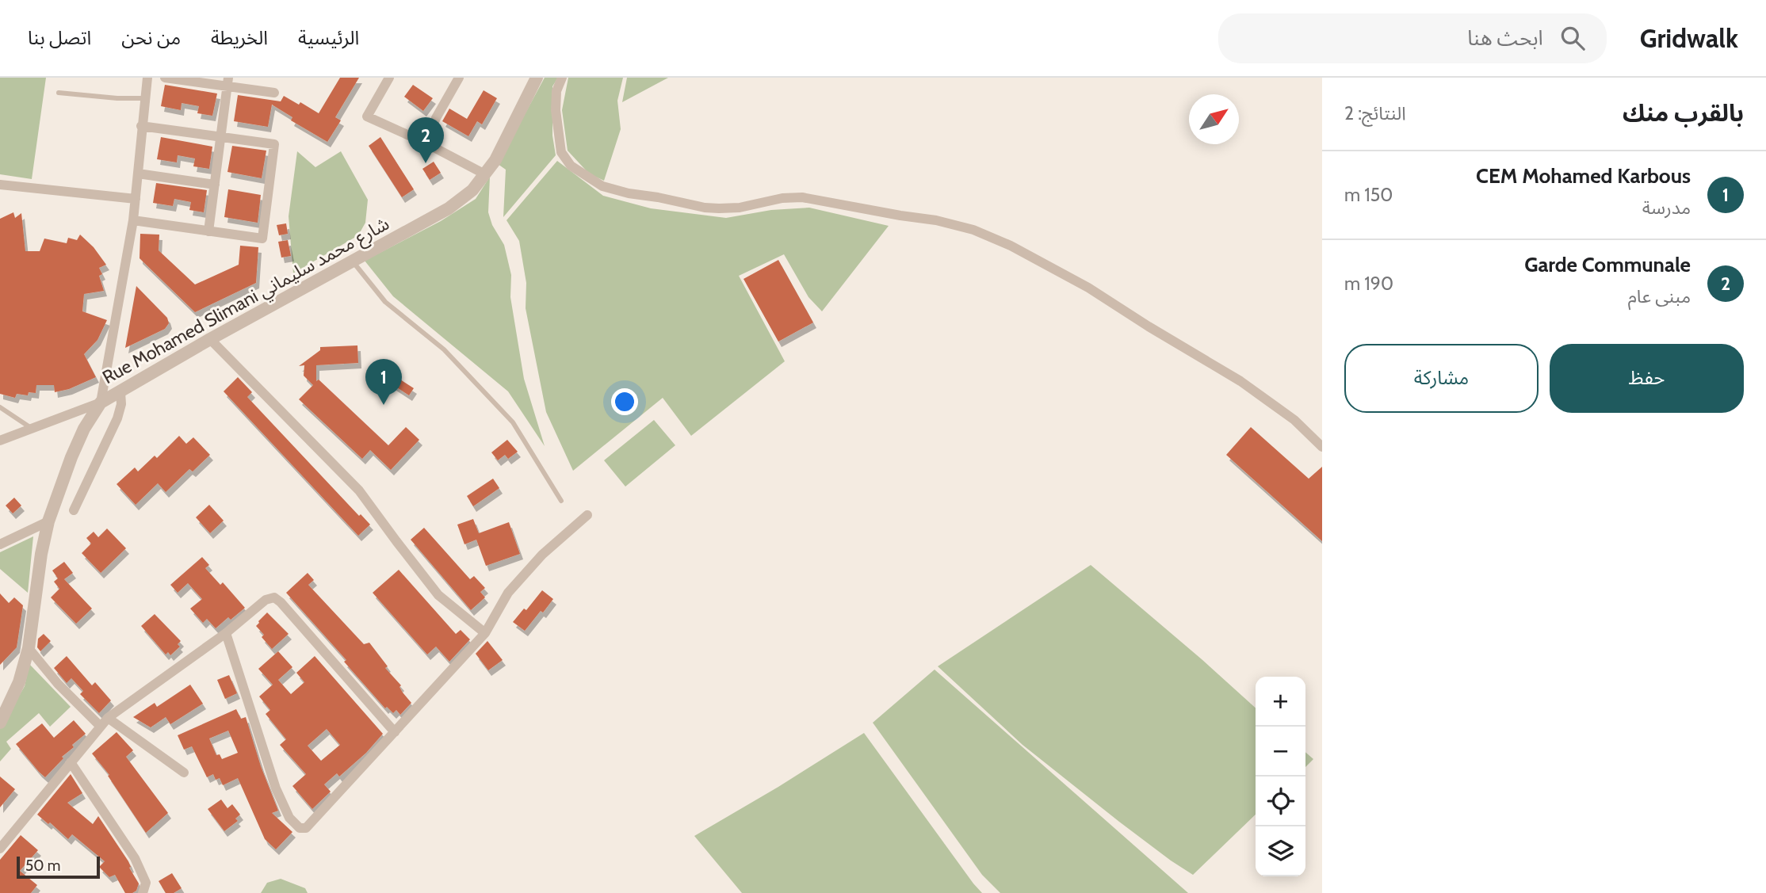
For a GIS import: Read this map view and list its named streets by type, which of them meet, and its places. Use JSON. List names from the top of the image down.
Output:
{
  "streets": {
    "street": ["Rue Mohamed Slimani شارع محمد سليماني"]
  },
  "scale_bar": "50 m",
  "north": "top right",
  "page": {
    "header": "Gridwalk",
    "search": "ابحث هنا",
    "nav": [
      "الرئيسية",
      "الخريطة",
      "من نحن",
      "اتصل بنا"
    ],
    "heading": ["بالقرب منك", "النتائج: 2"],
    "pins": ["2", "1"],
    "list": [
      {
        "mark": "1",
        "name": "CEM Mohamed Karbous",
        "note": "مدرسة",
        "value": "150 m"
      },
      {
        "mark": "2",
        "name": "Garde Communale",
        "note": "مبنى عام",
        "value": "190 m"
      }
    ],
    "buttons": ["حفظ", "مشاركة"],
    "map_buttons": ["+", "−"],
    "scale": "50 m"
  }
}
